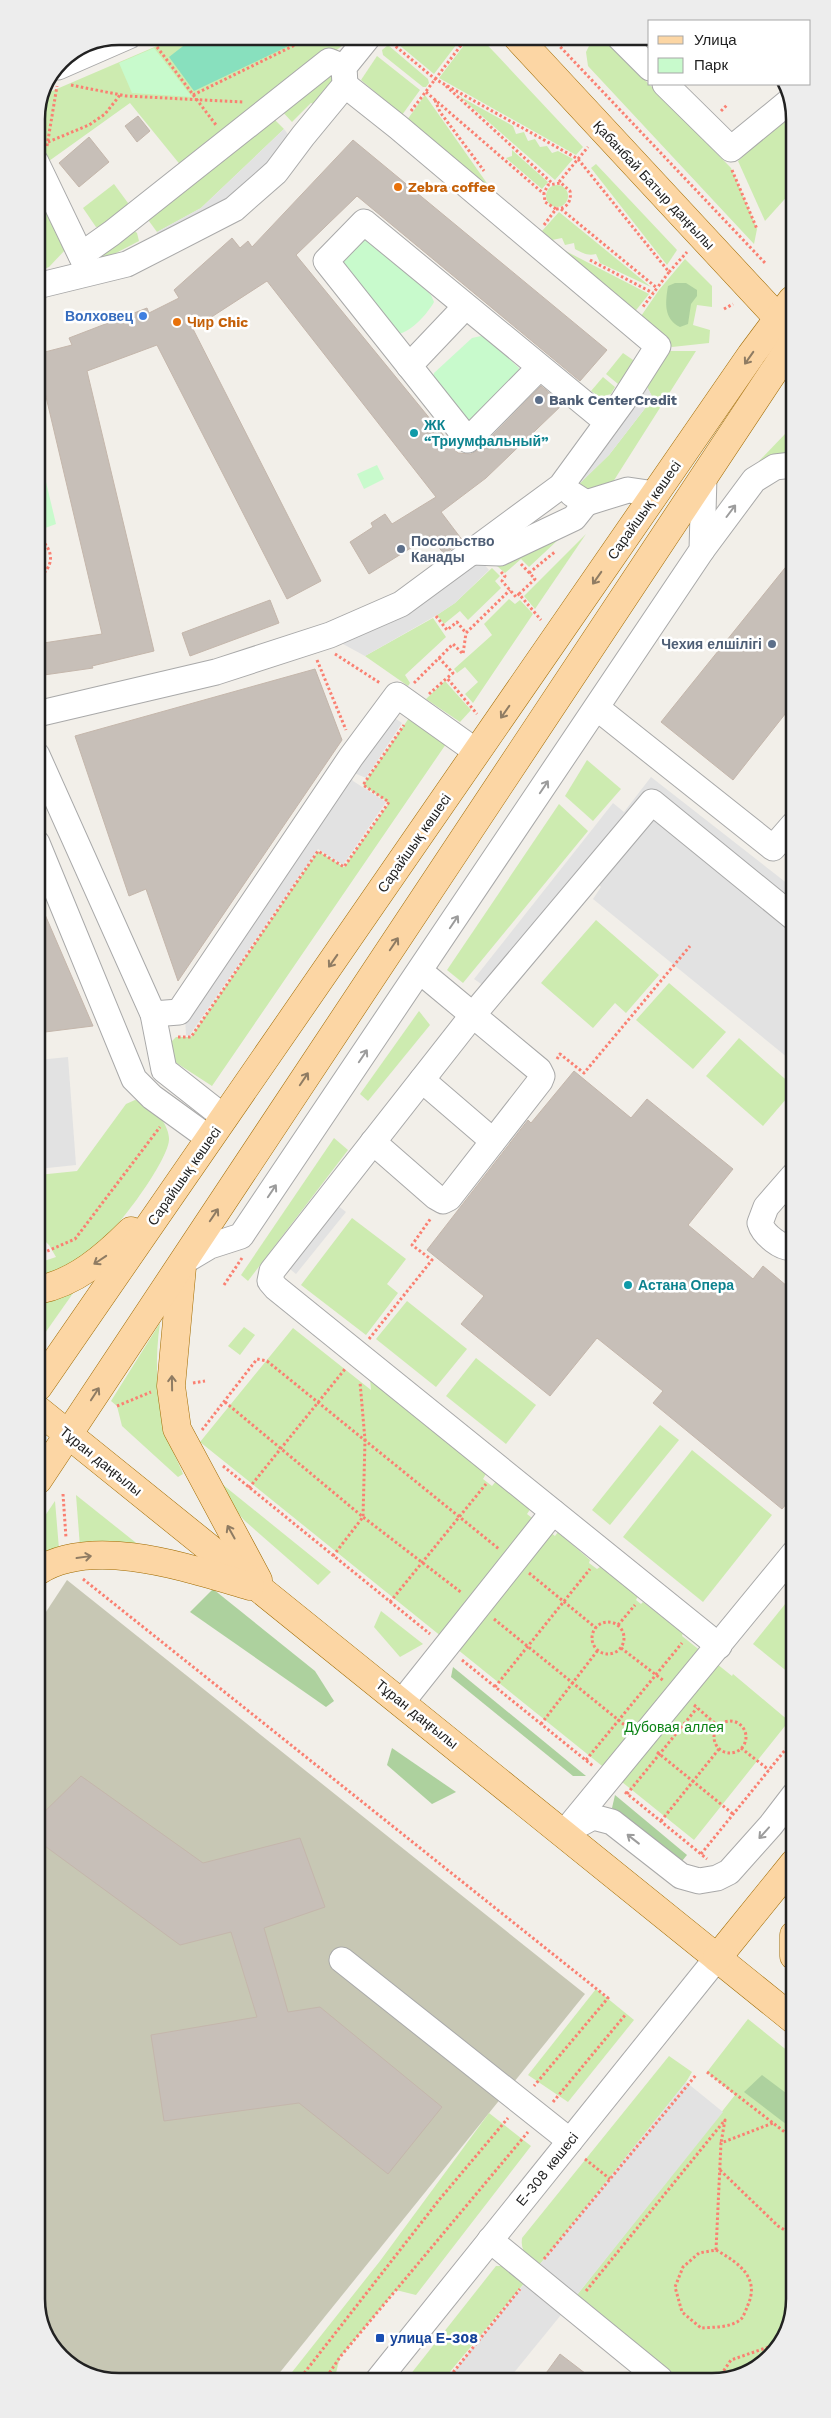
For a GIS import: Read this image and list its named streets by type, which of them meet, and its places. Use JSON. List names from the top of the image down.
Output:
{
  "streets": {
    "main road": ["Қабанбай Батыр даңғылы", "Сарайшық көшесі", "Тұран даңғылы"],
    "street": ["Е-308 көшесі"]
  },
  "crossings": [
    ["Тұран даңғылы", "Е-308 көшесі"]
  ],
  "parks": ["Дубовая аллея"],
  "places": {
    "other": [
      "Zebra coffee",
      "Волховец",
      "Чир Chic",
      "Bank CenterCredit",
      "ЖК “Триумфальный”",
      "Посольство Канады",
      "Чехия елшілігі",
      "Астана Опера"
    ],
    "transit": ["улица Е-308"]
  },
  "legend": ["Улица", "Парк"]
}
